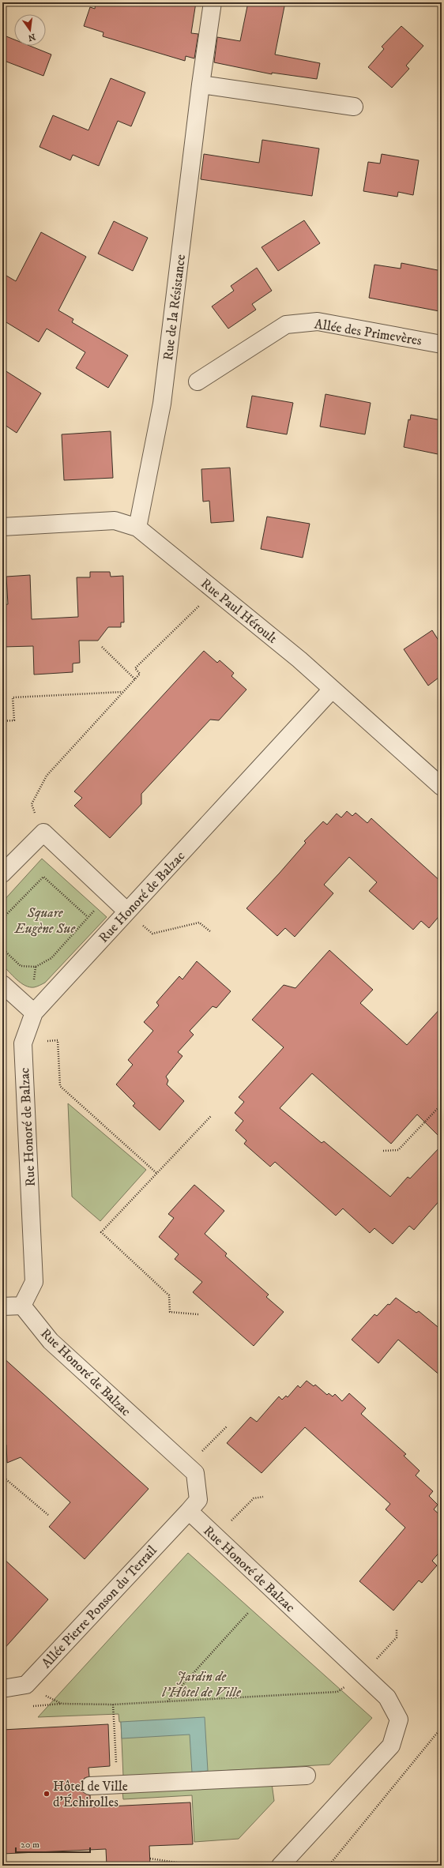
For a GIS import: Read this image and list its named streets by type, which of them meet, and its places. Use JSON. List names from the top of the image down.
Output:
{
  "streets": {
    "street": [
      "Rue de la Résistance",
      "Allée des Primevères",
      "Rue Paul Héroult",
      "Rue Honoré de Balzac",
      "Allée Pierre Ponson du Terrail"
    ]
  },
  "crossings": [
    ["Rue de la Résistance", "Rue Paul Héroult"],
    ["Rue Paul Héroult", "Rue Honoré de Balzac"],
    ["Rue Honoré de Balzac", "Allée Pierre Ponson du Terrail"]
  ],
  "parks": ["Square Eugène Sue", "Jardin de l'Hôtel de Ville"],
  "places": ["Hôtel de Ville d'Échirolles"],
  "scale_bar": "20 m",
  "north": "bottom"
}
